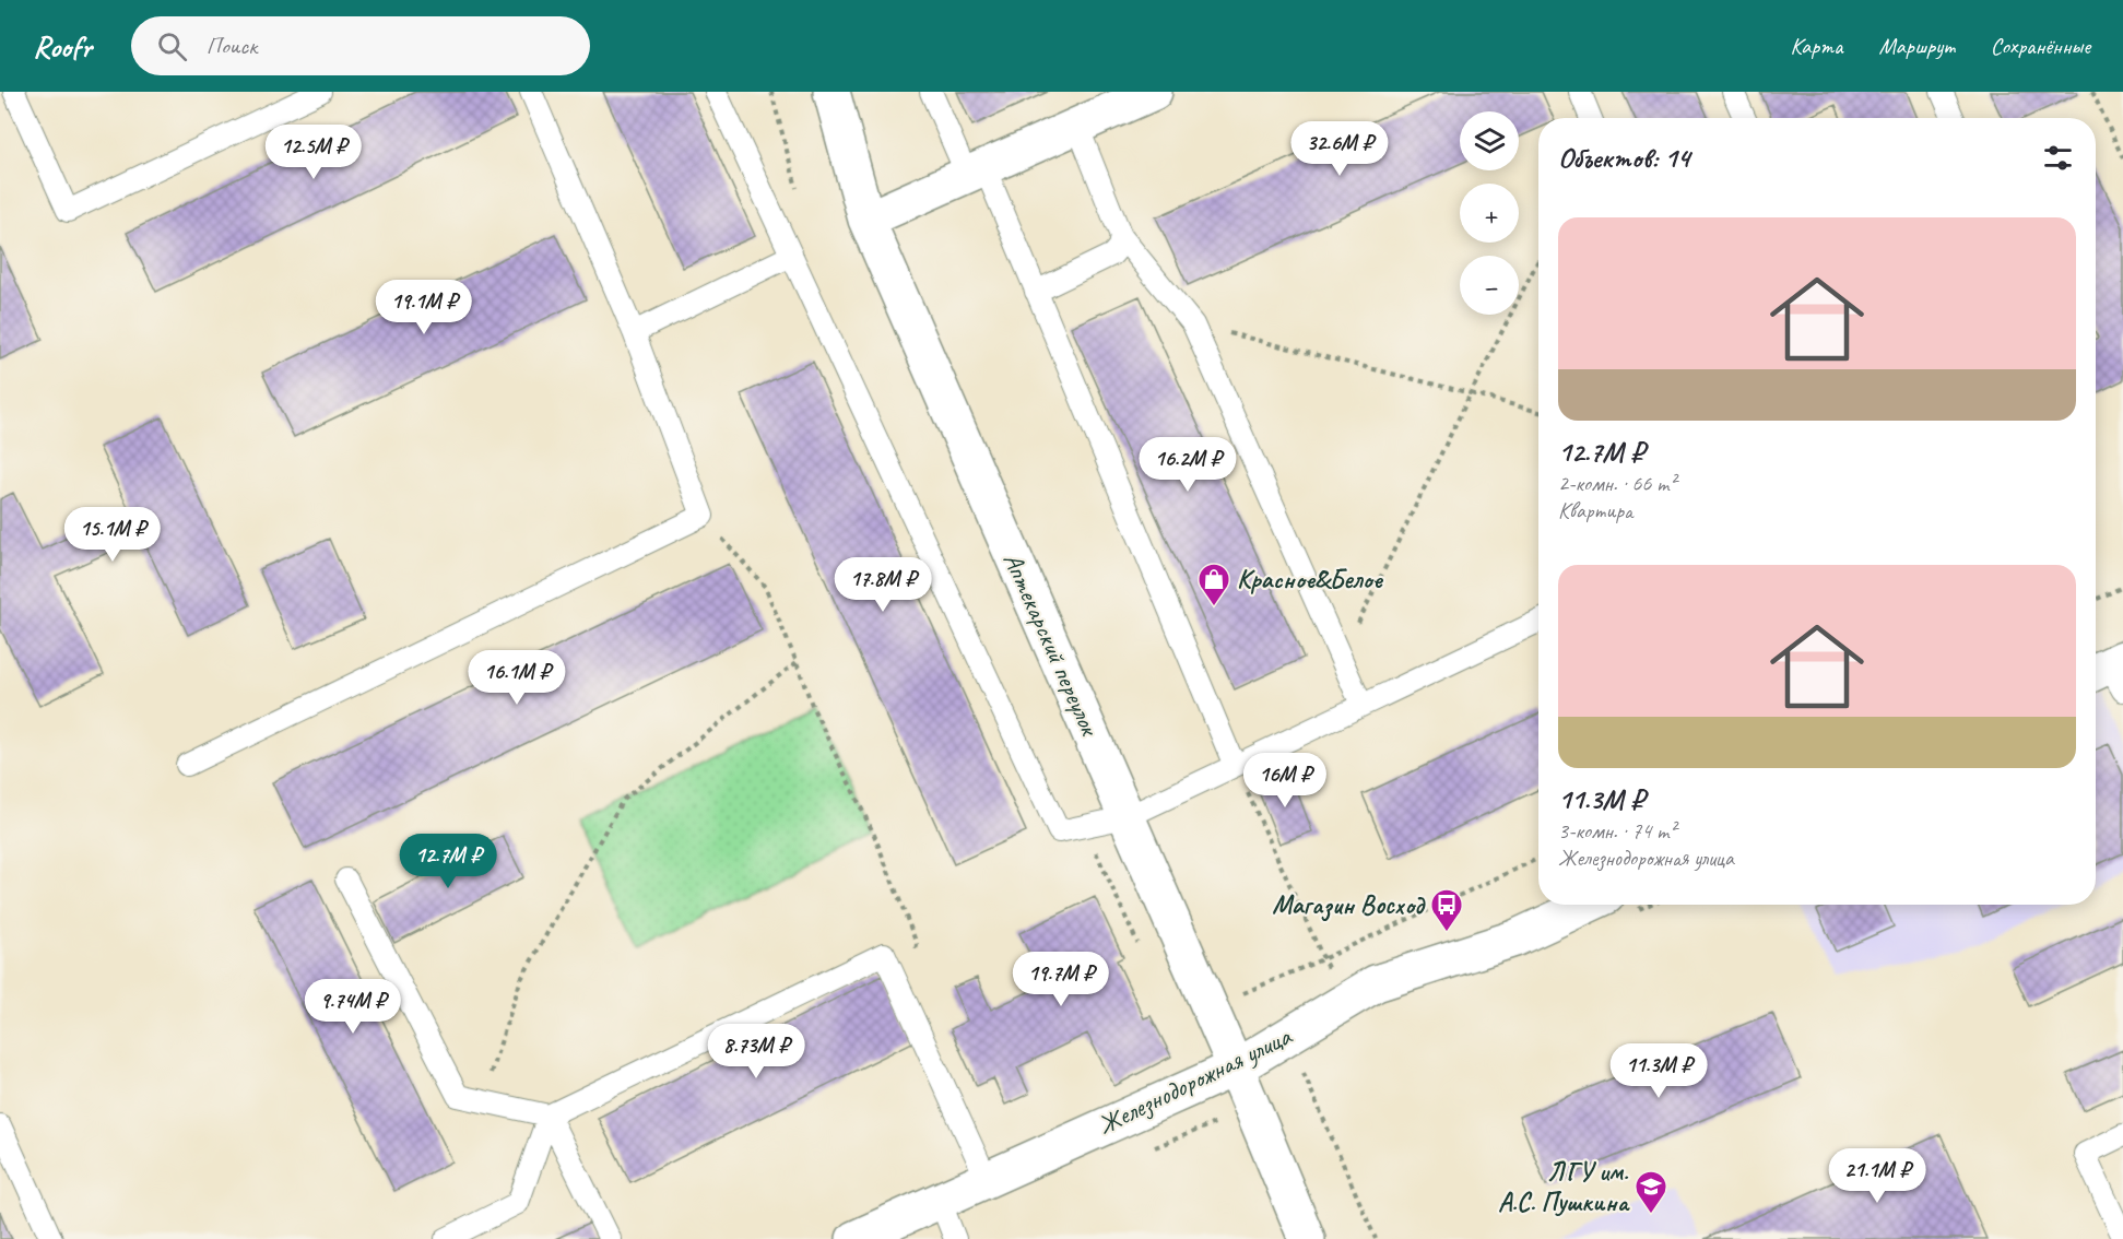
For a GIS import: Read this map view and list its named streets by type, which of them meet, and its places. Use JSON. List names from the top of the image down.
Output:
{
  "streets": {
    "street": ["Аптекарский переулок", "Железнодорожная улица"]
  },
  "crossings": [
    ["Аптекарский переулок", "Железнодорожная улица"]
  ],
  "places": {
    "shop": ["Красное&Белое"],
    "bus stop": ["Магазин Восход"],
    "school or university": ["ЛГУ им. А.С. Пушкина"]
  },
  "page": {
    "header": "Roofr",
    "search": "Поиск",
    "nav": ["Карта", "Маршрут", "Сохранённые"],
    "map_buttons": ["+", "−"],
    "heading": "Объектов: 14",
    "price": [
      "32.6M ₽",
      "12.5M ₽",
      "19.1M ₽",
      "16.2M ₽",
      "15.1M ₽",
      "17.8M ₽",
      "16.1M ₽",
      "16M ₽",
      "12.7M ₽",
      "19.7M ₽",
      "9.74M ₽",
      "8.73M ₽",
      "11.3M ₽",
      "21.1M ₽"
    ],
    "list": [
      {
        "name": "12.7M ₽",
        "note": "2-комн. · 66 m² · Квартира"
      },
      {
        "name": "11.3M ₽",
        "note": "3-комн. · 74 m² · Железнодорожная улица"
      }
    ]
  }
}
